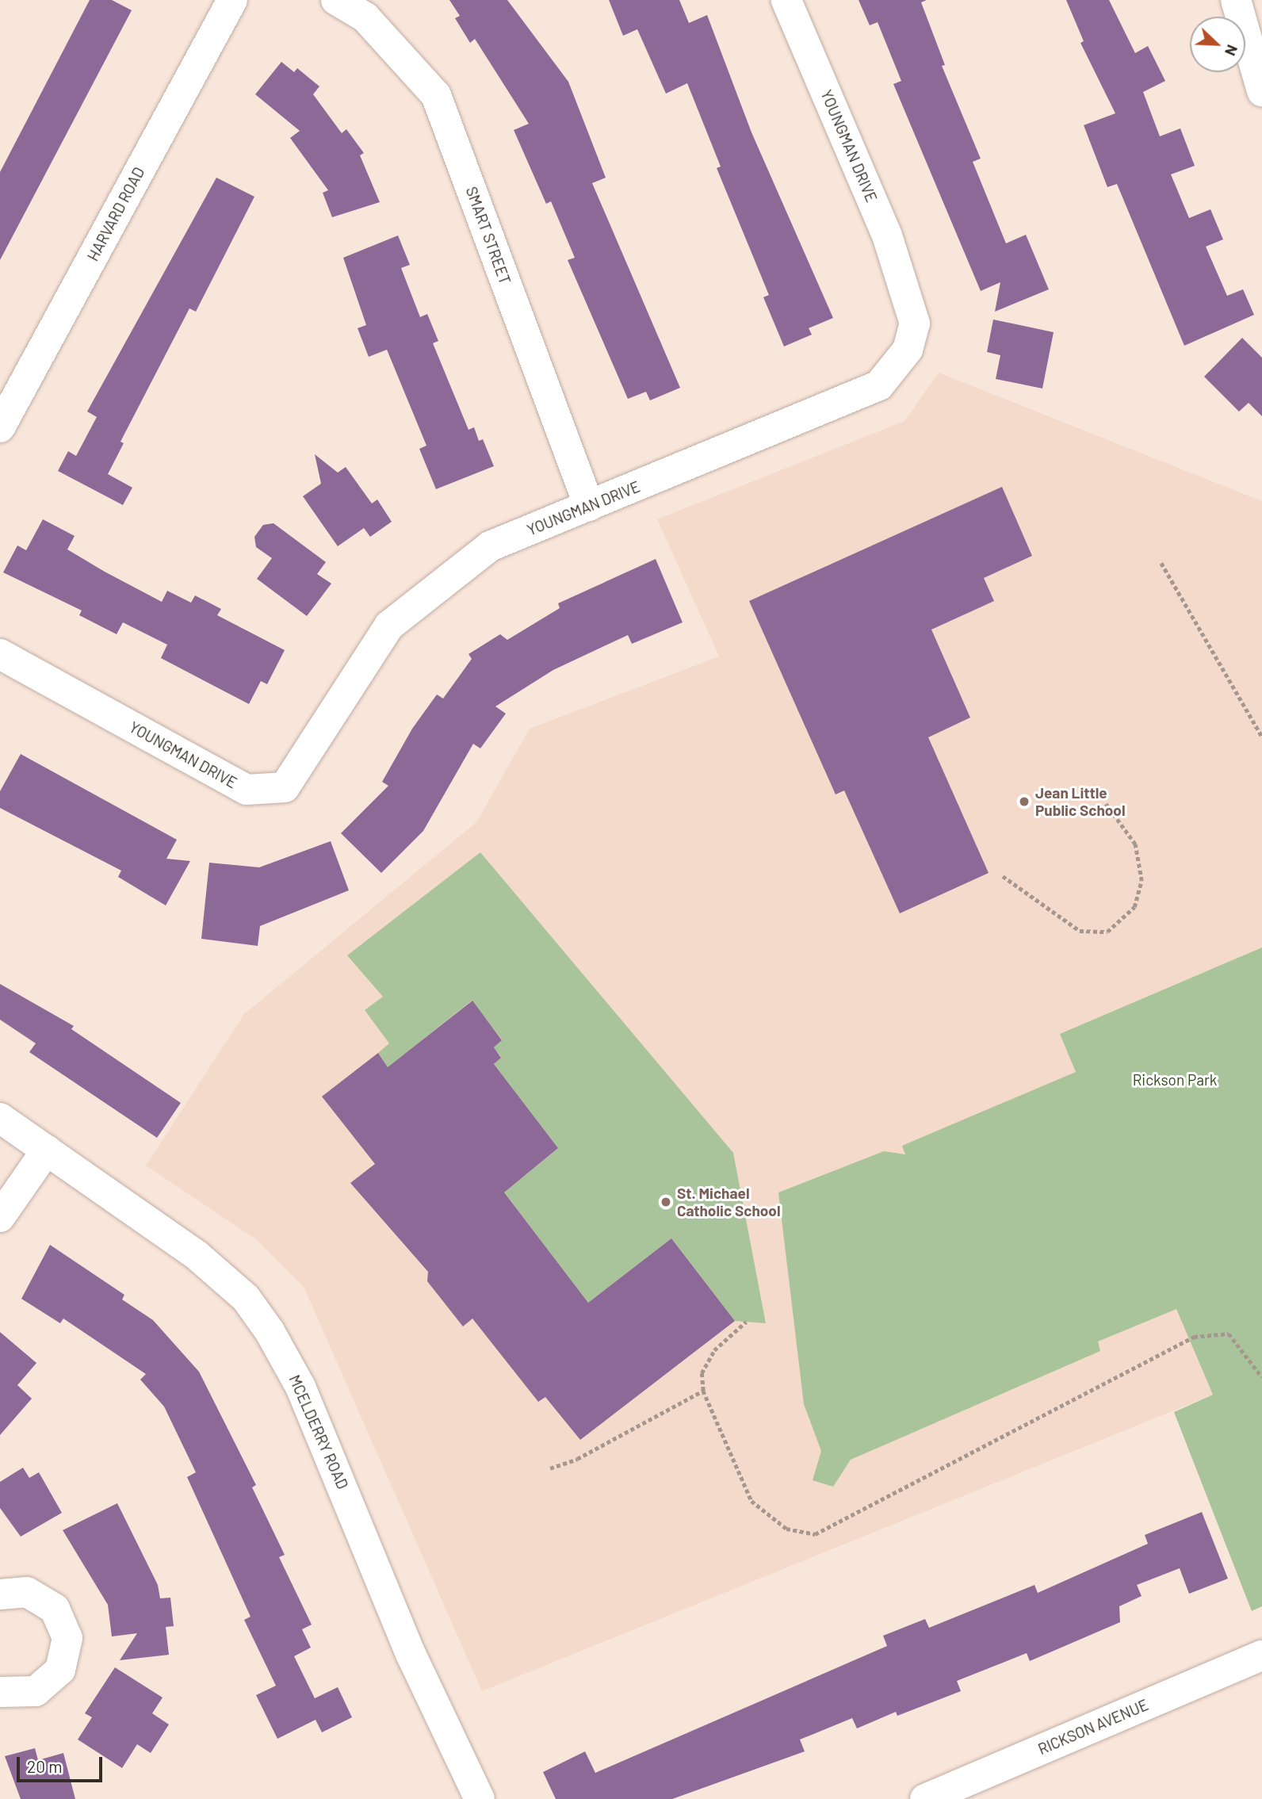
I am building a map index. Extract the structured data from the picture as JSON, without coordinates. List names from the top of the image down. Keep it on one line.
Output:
{"streets":{"street":["YOUNGMAN DRIVE","HARVARD ROAD","SMART STREET","MCELDERRY ROAD","RICKSON AVENUE"]},"crossings":[["YOUNGMAN DRIVE","SMART STREET"]],"parks":["Rickson Park"],"places":["Jean Little Public School","St. Michael Catholic School"],"scale_bar":"20 m","north":"bottom right"}
